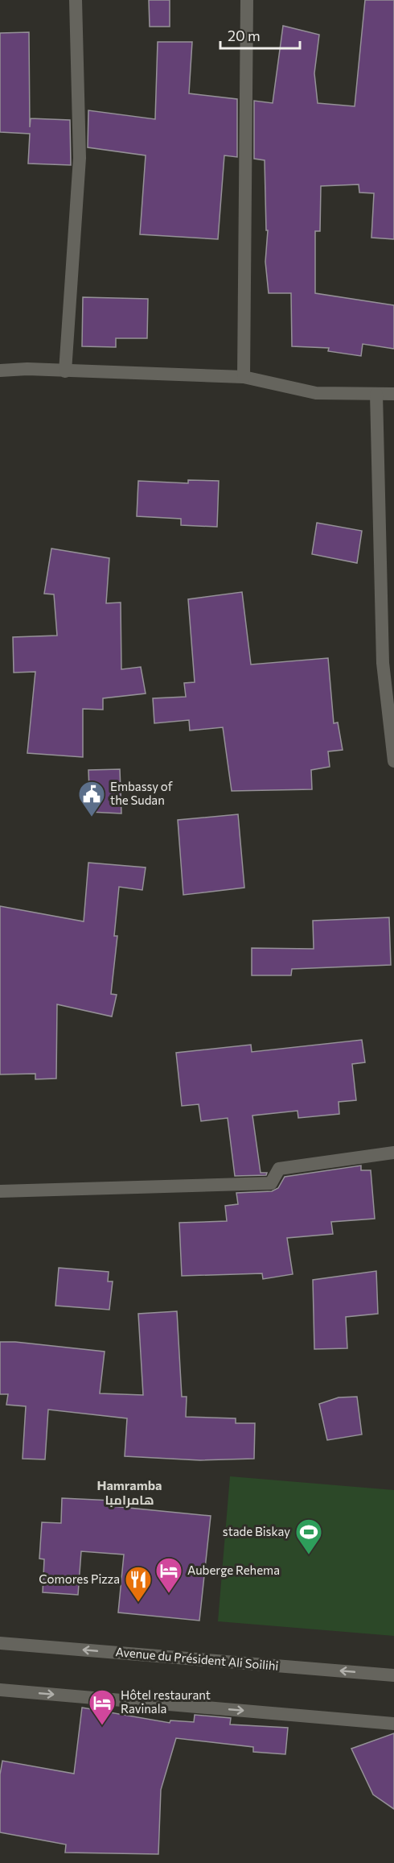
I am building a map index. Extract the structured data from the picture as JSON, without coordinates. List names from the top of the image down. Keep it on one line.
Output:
{"streets":{"street":["Avenue du Président Ali Soilihi"]},"districts":["Hamramba هامرامبا"],"places":{"public building":["Embassy of the Sudan"],"sports":["stade Biskay"],"hotel":["Auberge Rehema","Hôtel restaurant Ravinala"],"restaurant":["Comores Pizza"]},"scale_bar":"20 m"}
